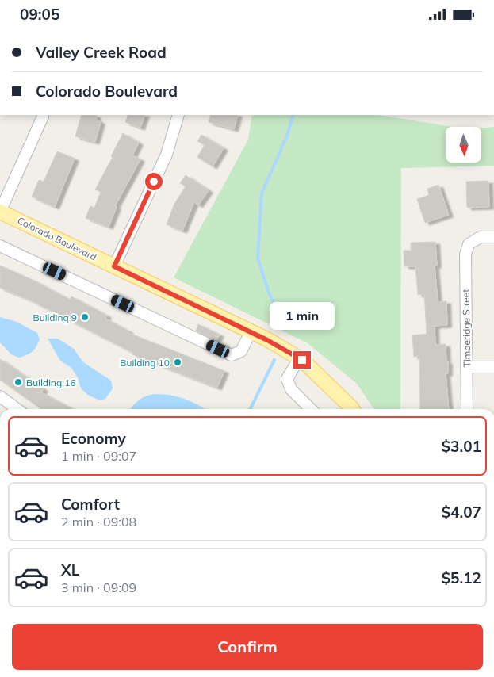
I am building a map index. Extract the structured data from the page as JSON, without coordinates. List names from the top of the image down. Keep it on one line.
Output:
{"streets":{"main road":["Colorado Boulevard"],"street":["Timberidge Street"]},"places":["Building 9","Building 10","Building 16"],"north":"bottom","page":{"status":"09:05","banner":["Valley Creek Road","Colorado Boulevard"],"bubble":"1 min","list":[{"name":"Economy","note":"1 min · 09:07","value":"$3.01"},{"name":"Comfort","note":"2 min · 09:08","value":"$4.07"},{"name":"XL","note":"3 min · 09:09","value":"$5.12"}],"buttons":"Confirm"}}
